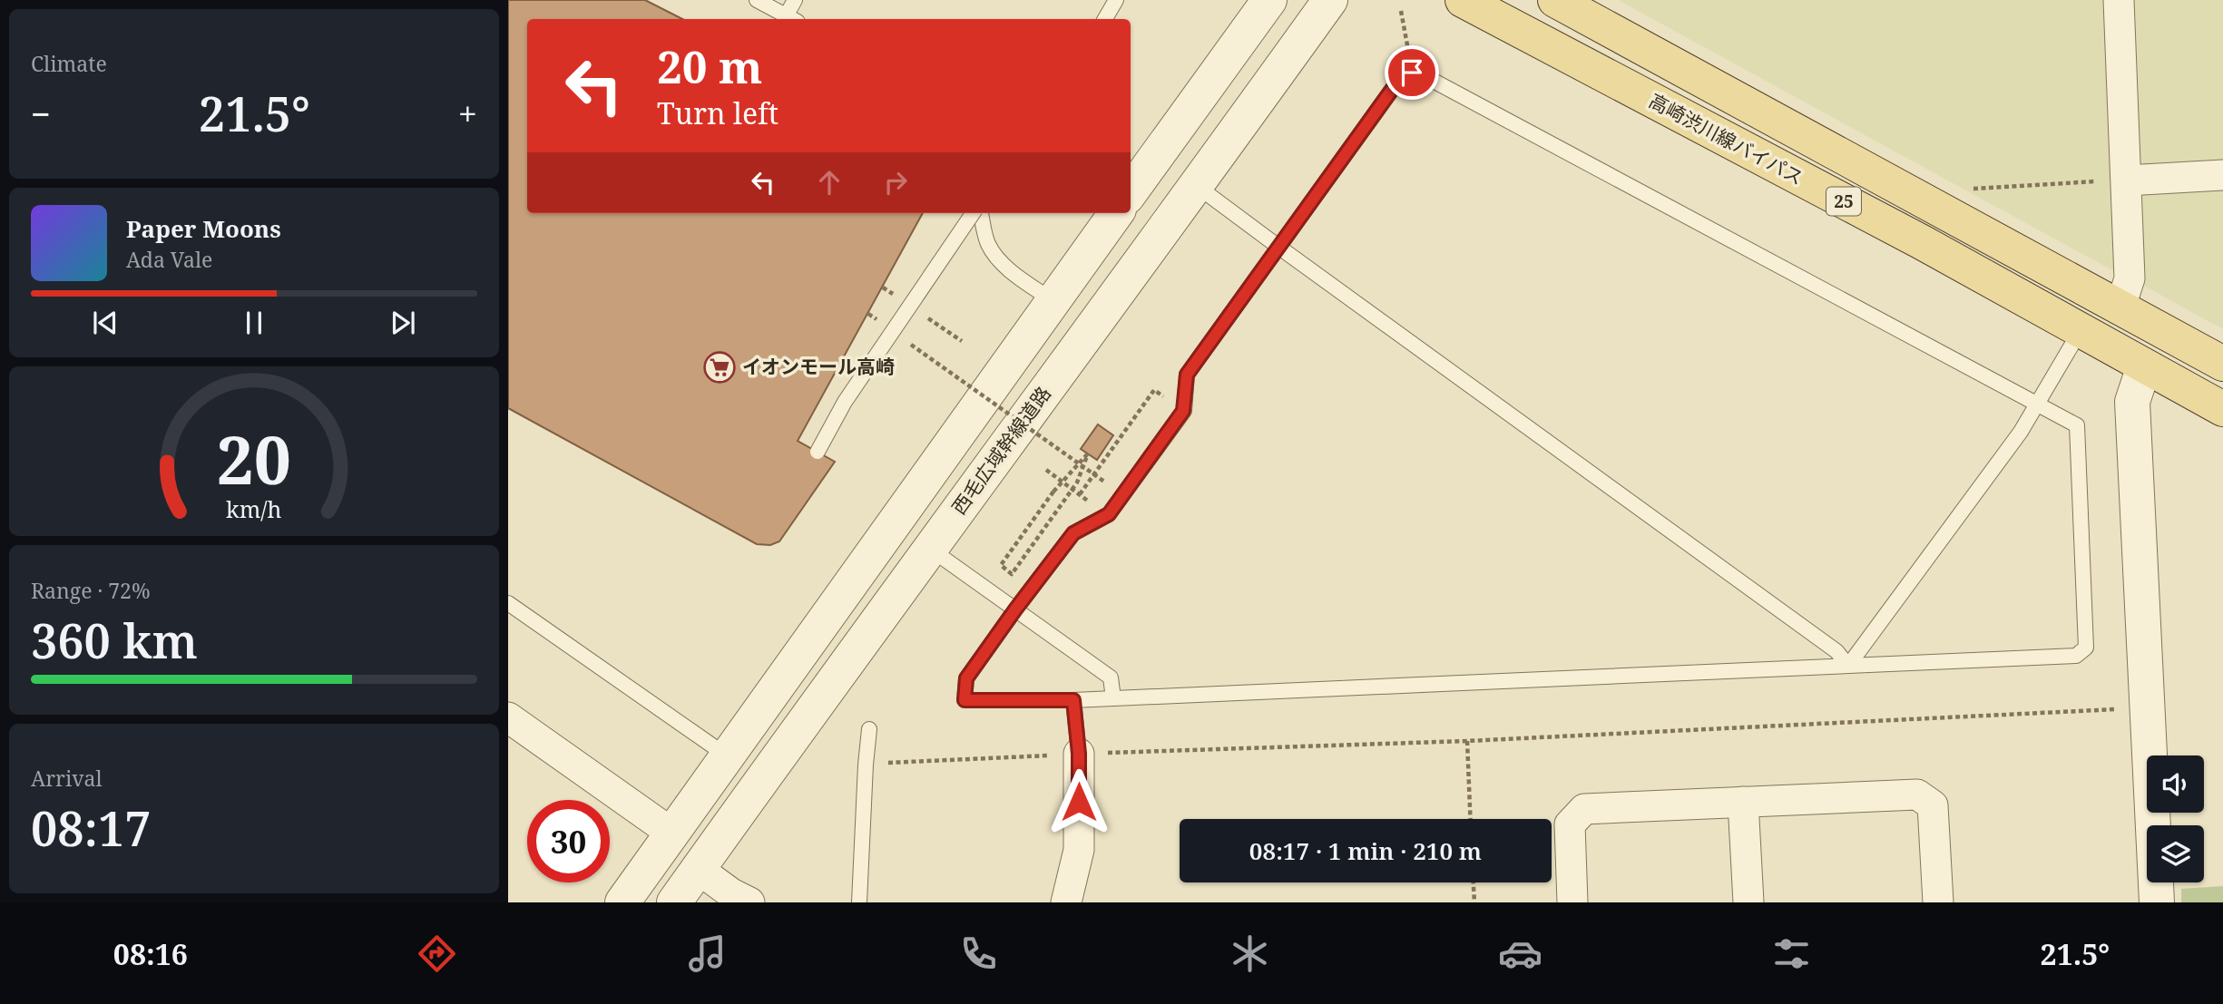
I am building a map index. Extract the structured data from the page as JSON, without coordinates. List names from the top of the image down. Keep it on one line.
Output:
{"streets":{"main road":["高崎渋川線バイパス","25"],"street":["西毛広域幹線道路"]},"places":{"supermarket":["イオンモール高崎"]},"page":{"tile":["Climate",["Range · 72%","360 km"],["Arrival","08:17"]],"turn":["20 m","Turn left"],"heat":["−","21.5°","+"],"song":["Paper Moons","Ada Vale"],"limit":"30","trip":"08:17 · 1 min · 210 m","tabs":["08:16","21.5°"],"gauge":["20","km/h"]}}
